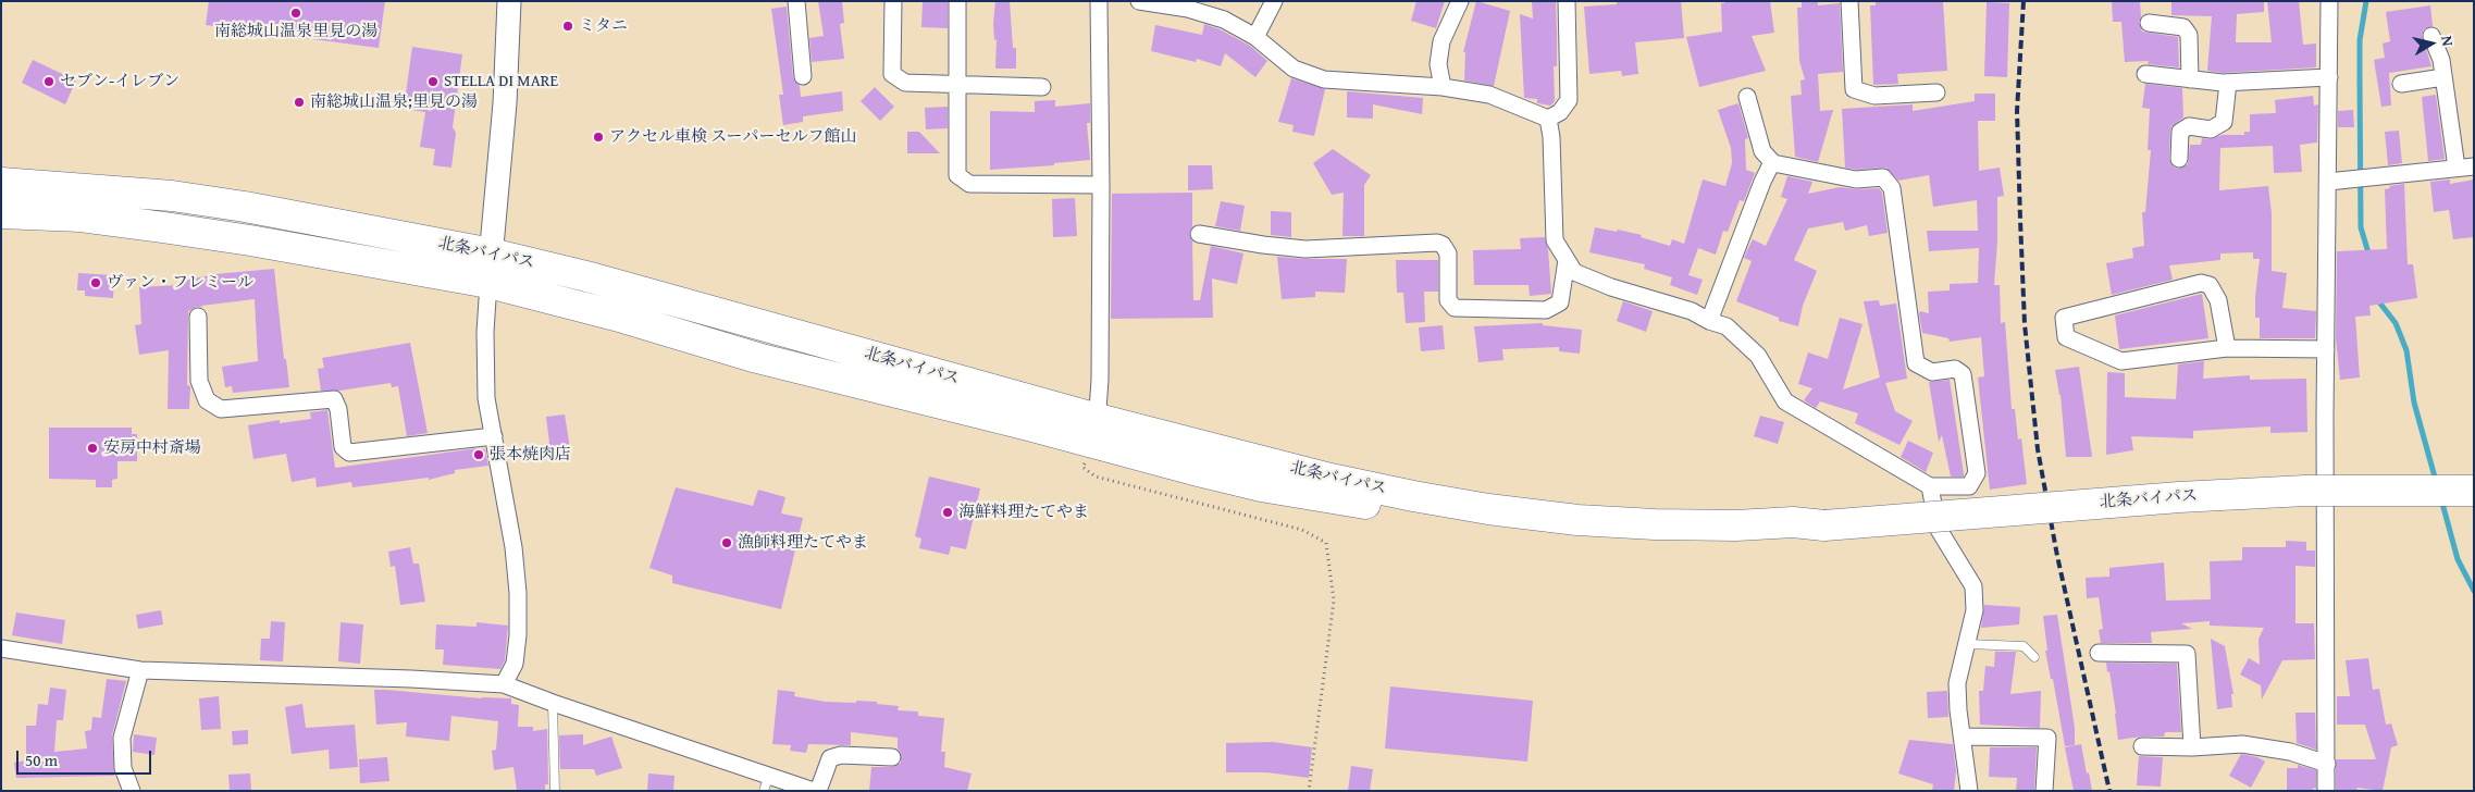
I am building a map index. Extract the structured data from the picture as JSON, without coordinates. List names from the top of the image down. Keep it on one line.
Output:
{"streets":{"highway":["北条バイパス"]},"places":["南総城山温泉里見の湯","ミタニ","セブン-イレブン","STELLA DI MARE","南総城山温泉;里見の湯","アクセル車検 スーパーセルフ館山","ヴァン・フレミール","安房中村斎場","張本焼肉店","海鮮料理たてやま","漁師料理たてやま"],"scale_bar":"50 m","north":"right"}
